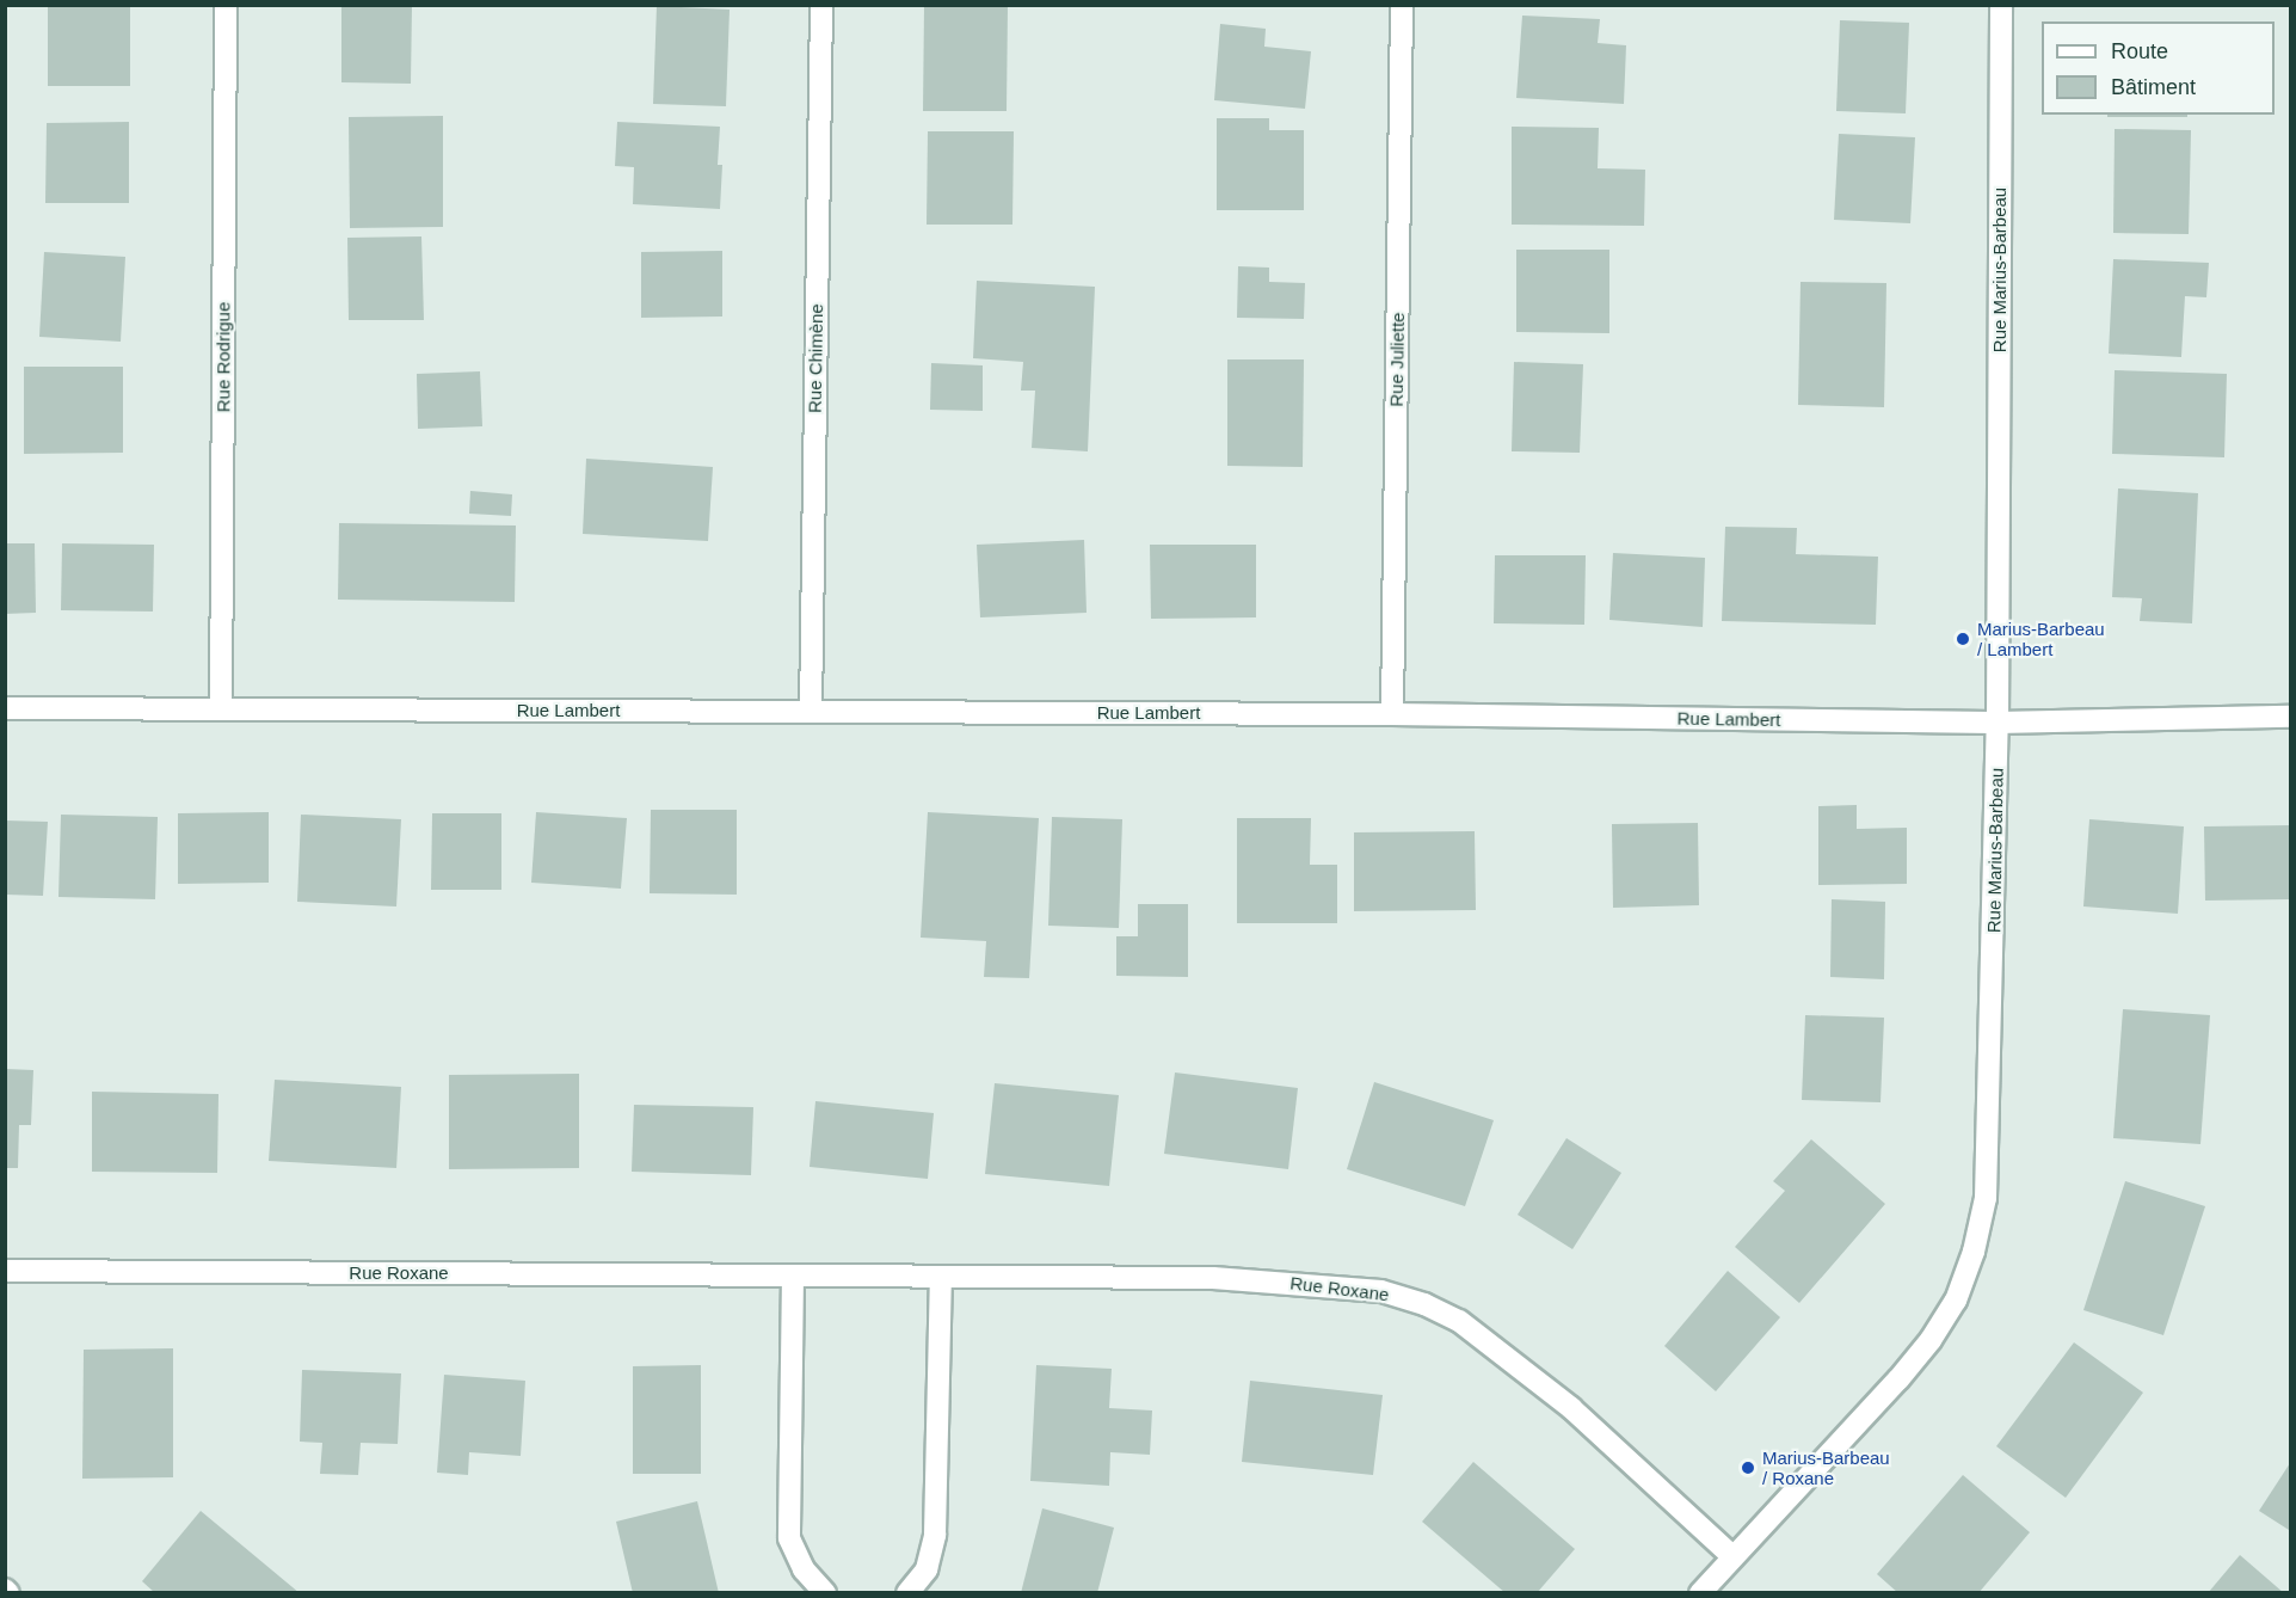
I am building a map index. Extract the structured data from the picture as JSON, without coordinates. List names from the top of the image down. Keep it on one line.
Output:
{"streets":{"street":["Rue Marius-Barbeau","Rue Rodrigue","Rue Chimène","Rue Juliette","Rue Lambert","Rue Roxane"]},"crossings":[["Rue Marius-Barbeau","Rue Lambert"],["Rue Marius-Barbeau","Rue Roxane"],["Rue Rodrigue","Rue Lambert"],["Rue Chimène","Rue Lambert"],["Rue Juliette","Rue Lambert"]],"places":["Marius-Barbeau / Lambert","Marius-Barbeau / Roxane"],"legend":["Route","Bâtiment"]}
